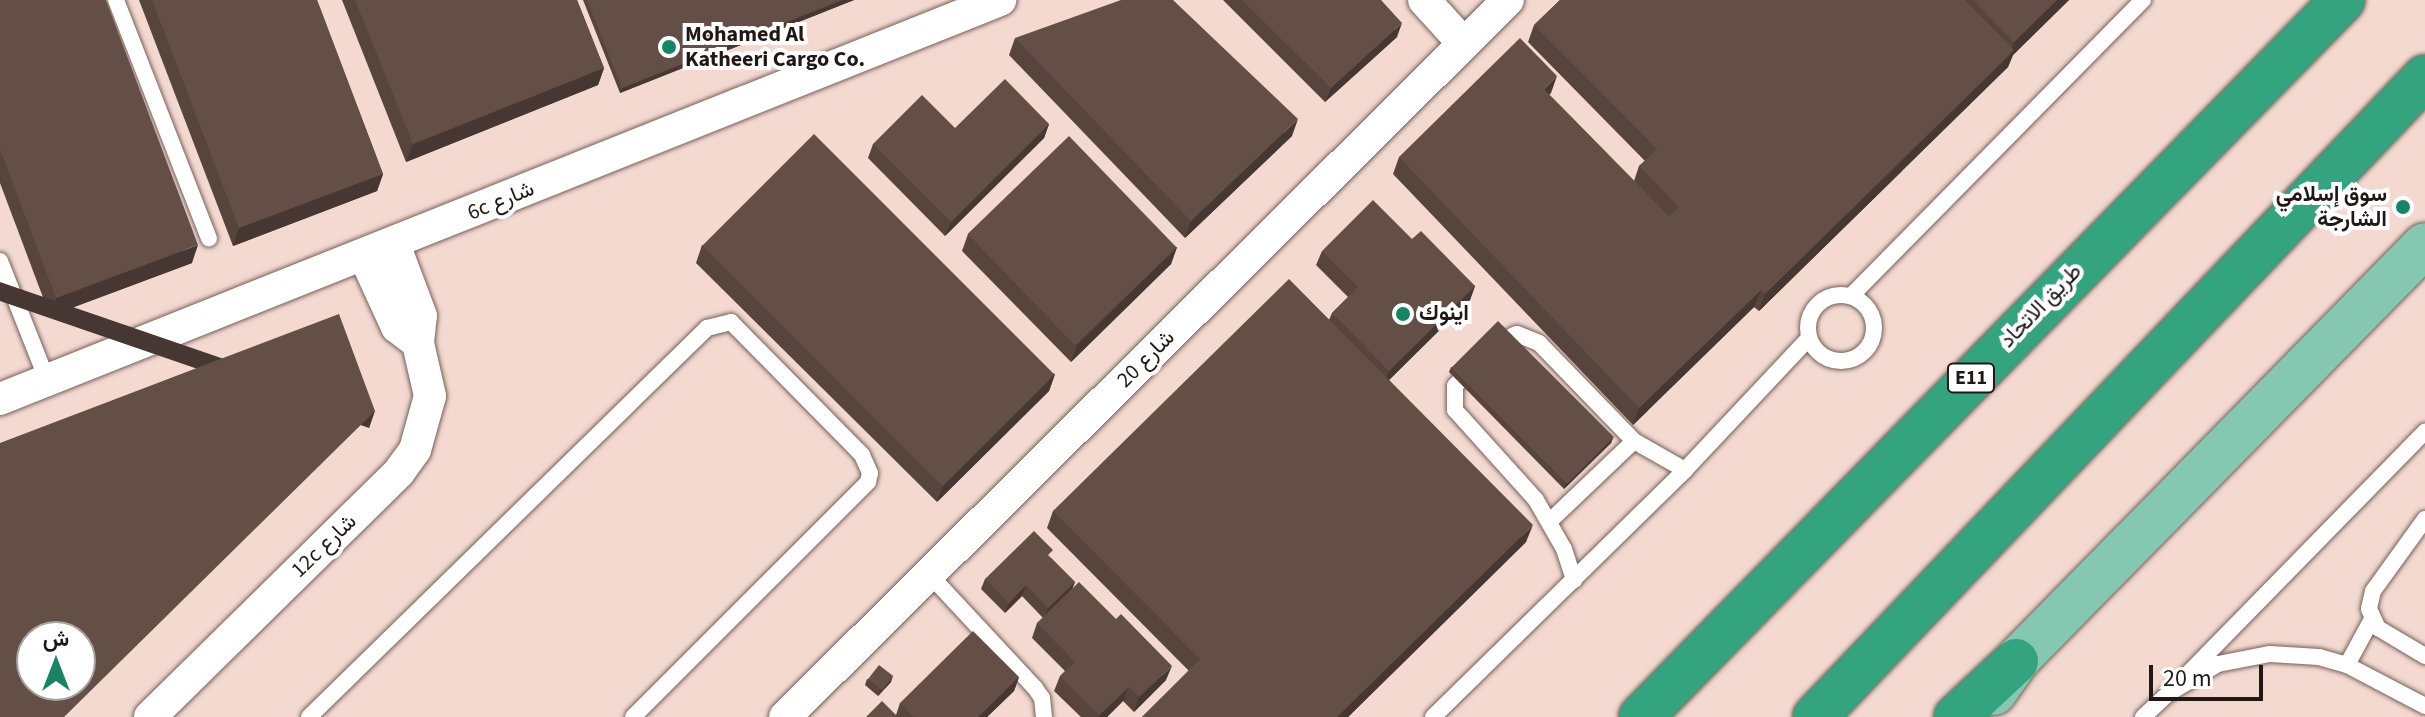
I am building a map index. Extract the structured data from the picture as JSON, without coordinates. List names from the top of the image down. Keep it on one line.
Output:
{"streets":{"highway":["طريق الاتحاد","E11"],"street":["6c شارع","شارع 20","12c شارع"]},"crossings":[["6c شارع","12c شارع"]],"places":["Mohamed Al Katheeri Cargo Co.","سوق إسلامي الشارجة","اينوك"],"scale_bar":"20 m","north":"top"}
